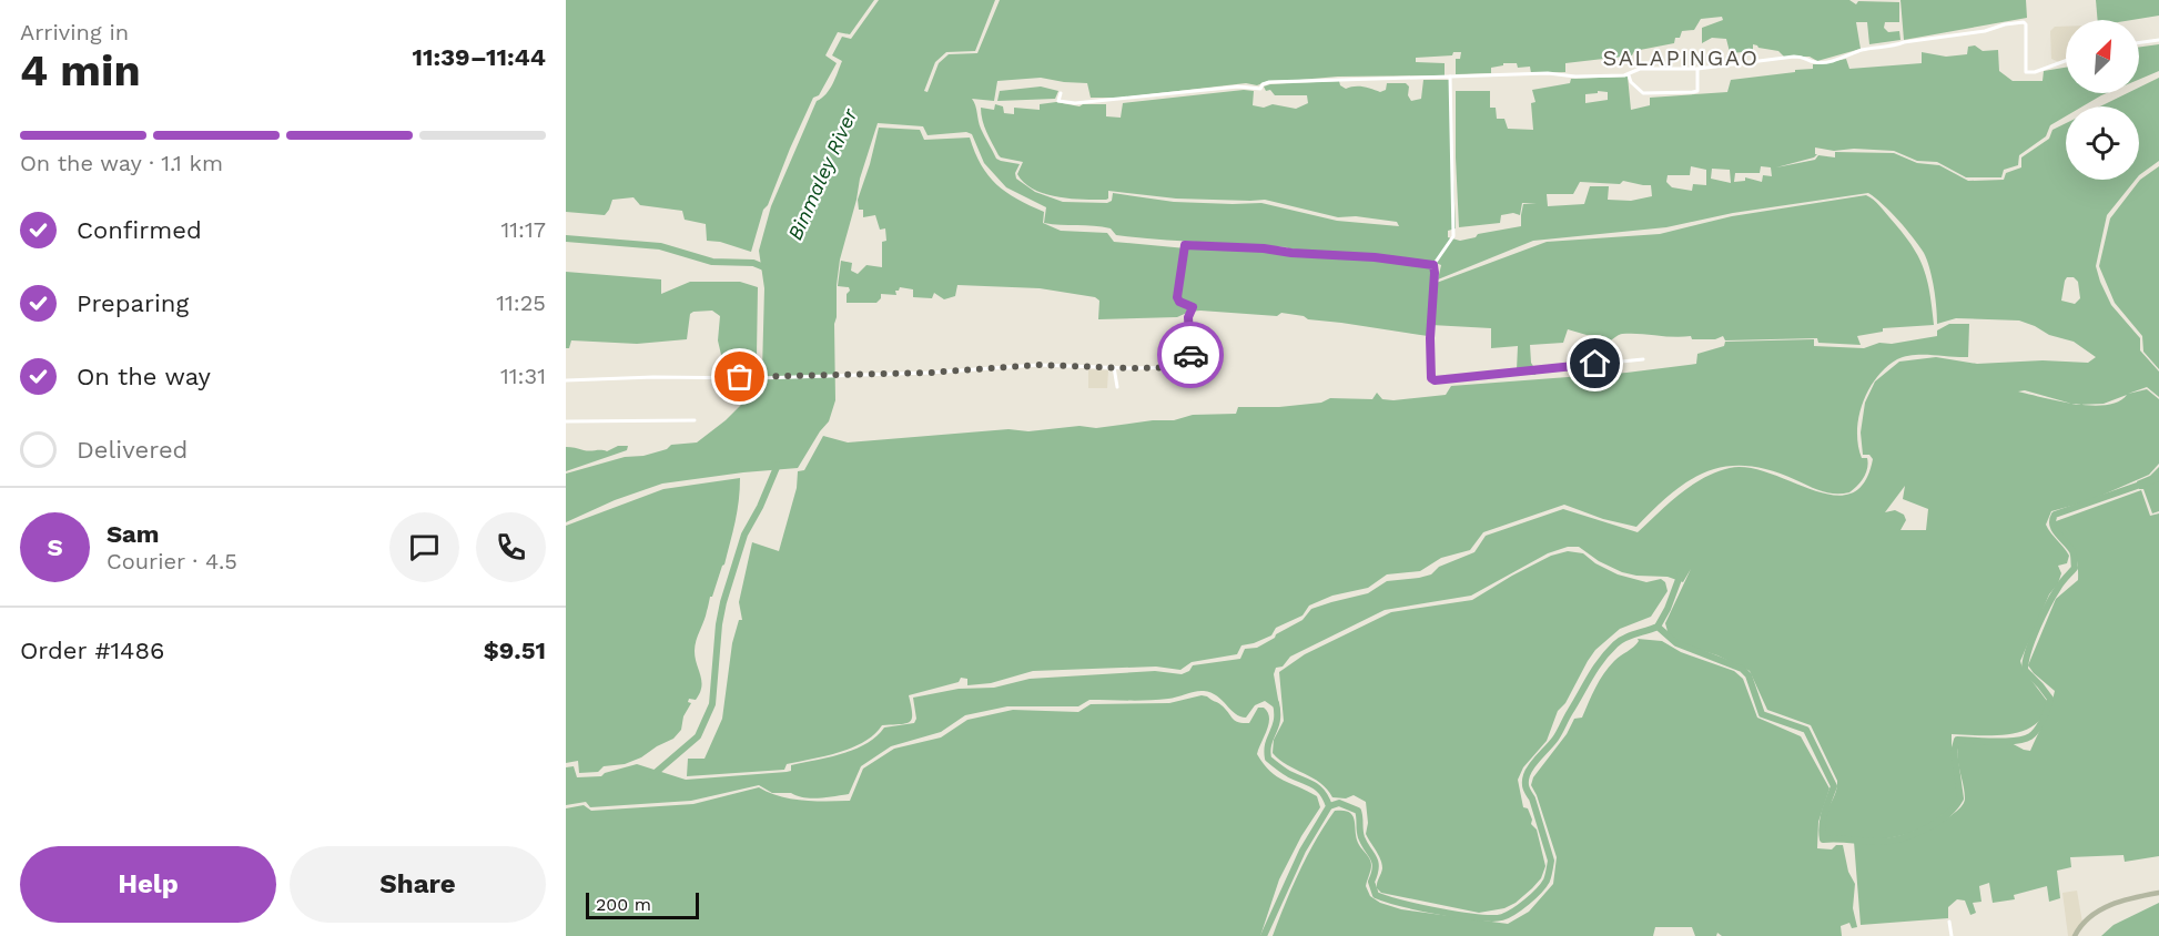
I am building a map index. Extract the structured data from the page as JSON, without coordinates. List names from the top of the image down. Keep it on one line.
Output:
{"districts":["SALAPINGAO"],"water":["Binmaley River"],"scale_bar":"200 m","north":"top right","page":{"heading":["4 min","Arriving in","11:39–11:44"],"panel":["Sam","Courier · 4.5","Order #1486","$9.51"],"bar":"On the way · 1.1 km","list":[["Confirmed","11:17"],["Preparing","11:25"],["On the way","11:31"],"Delivered"],"round":"S","buttons":["Help","Share"],"scale":"200 m"}}
